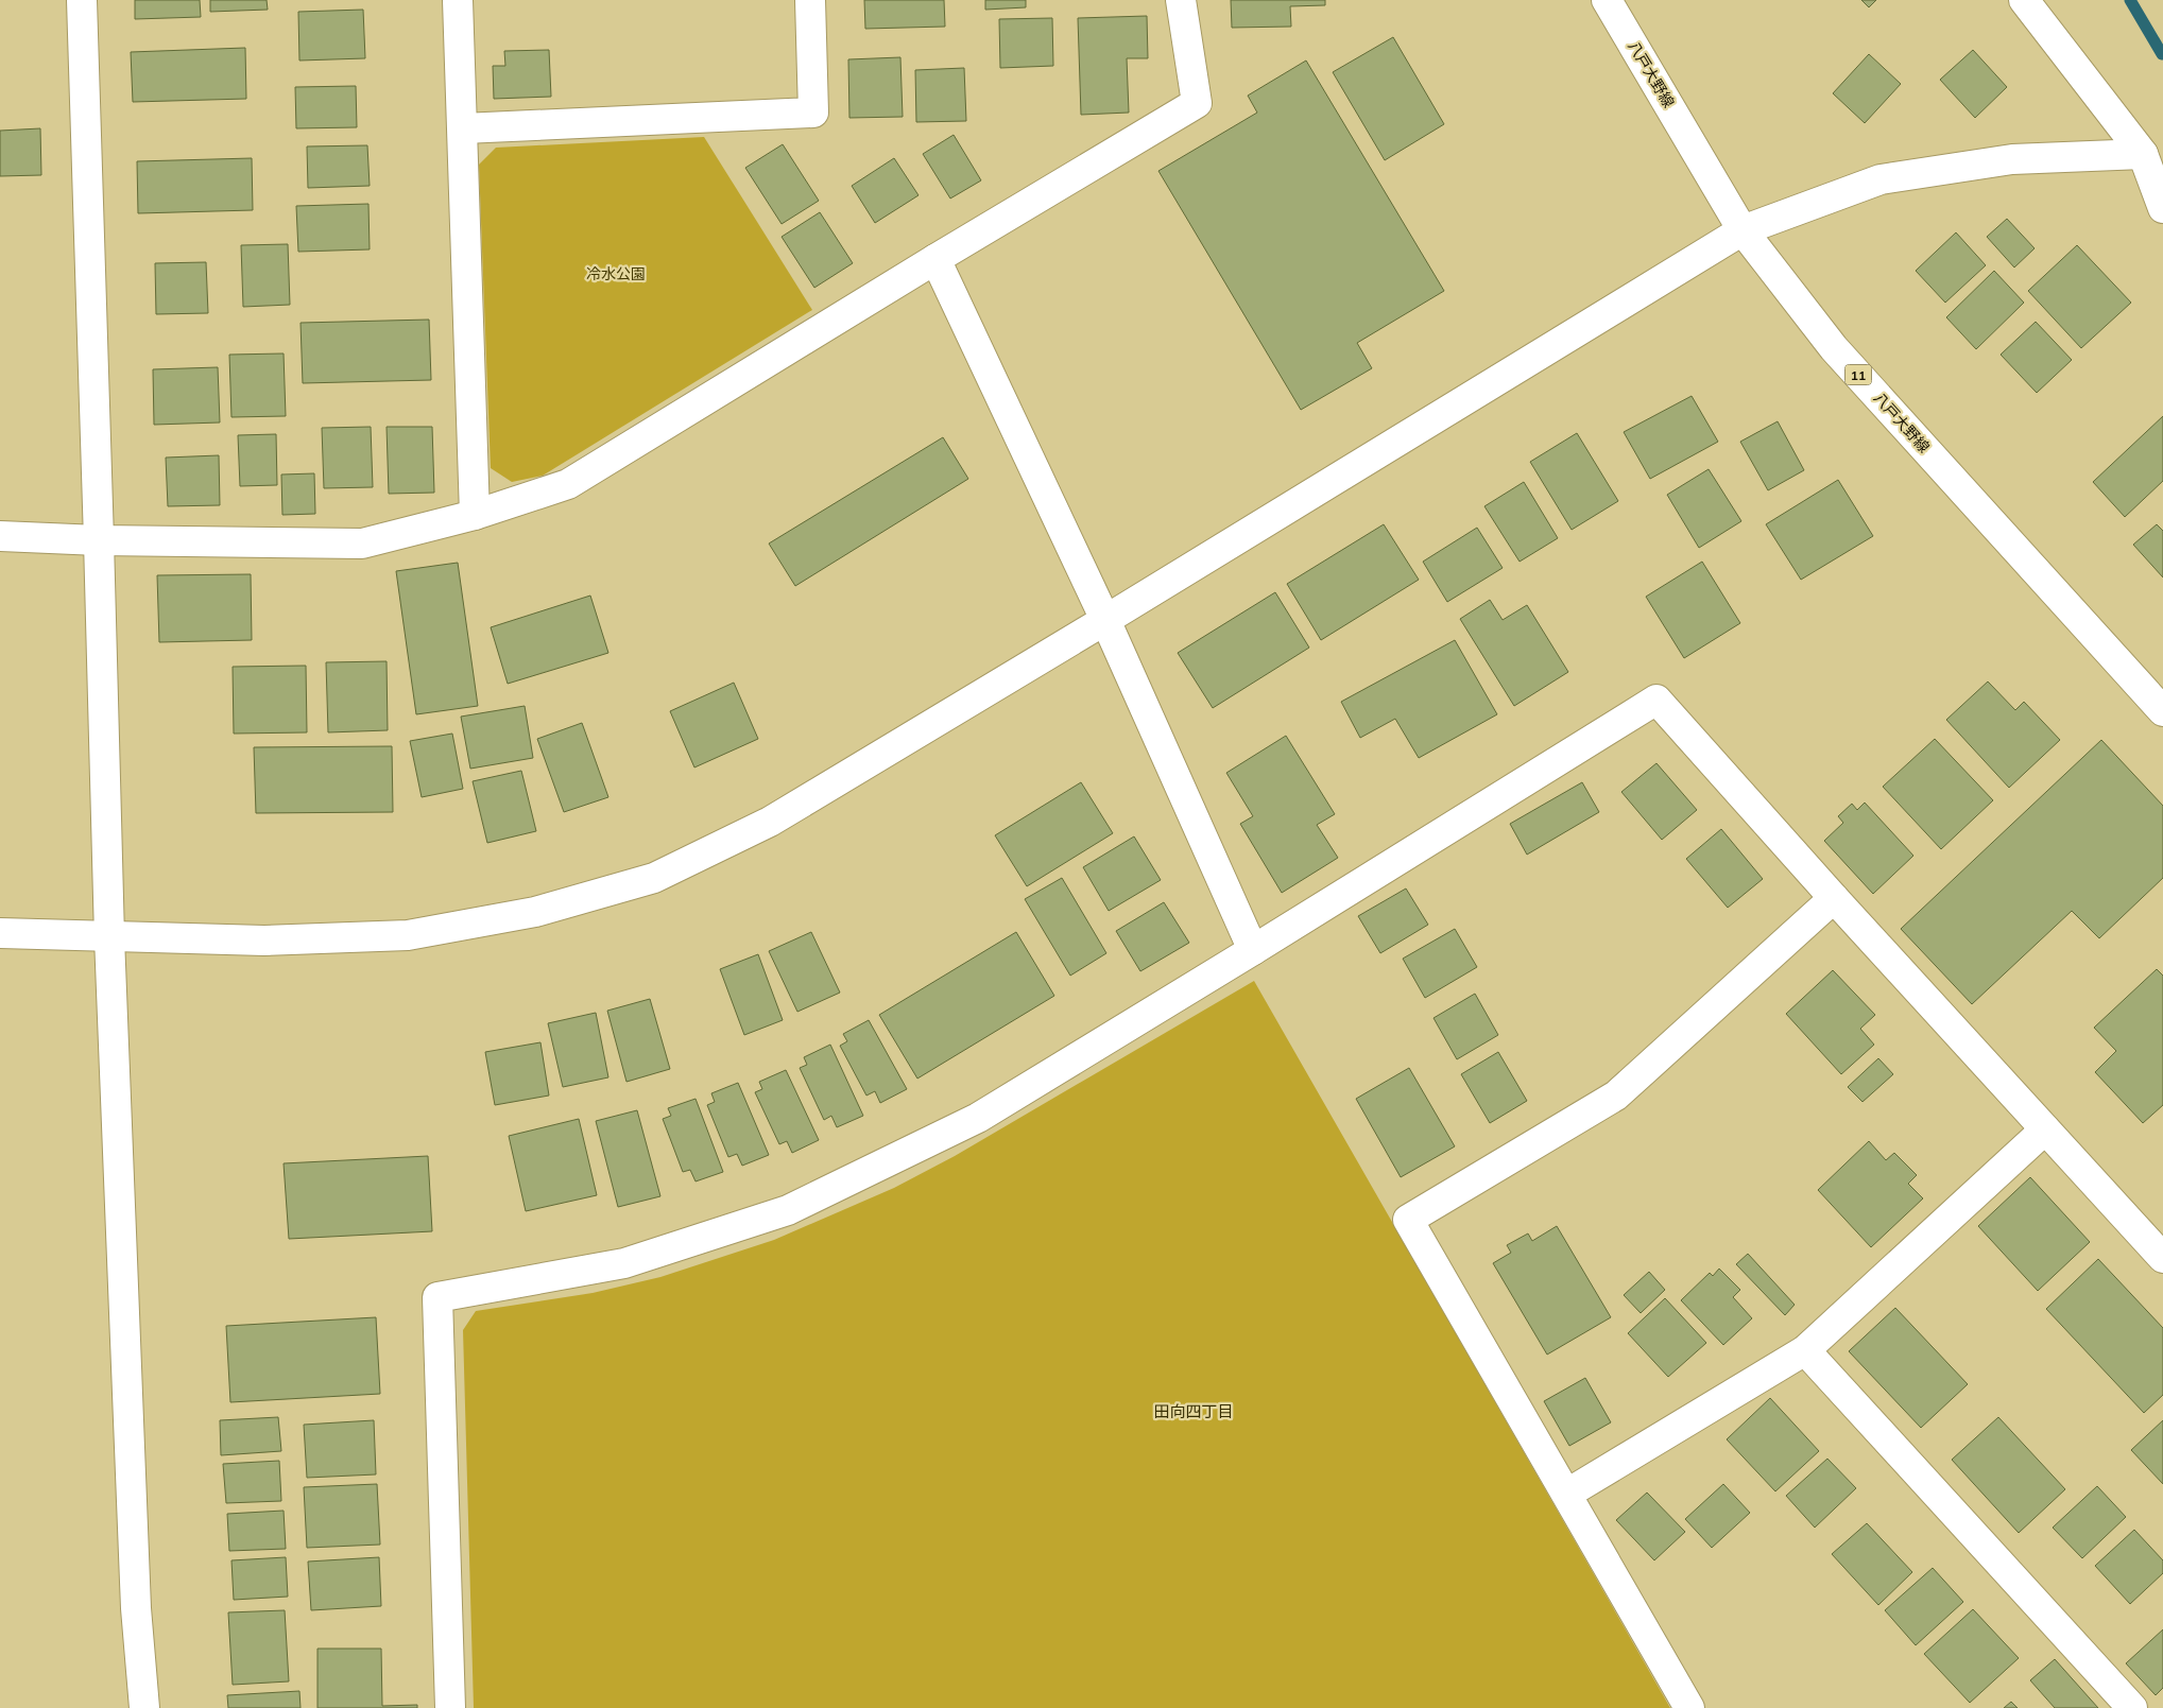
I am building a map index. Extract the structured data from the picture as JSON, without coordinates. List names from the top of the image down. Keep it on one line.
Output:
{"streets":{"street":["八戸大野線","11"]},"districts":["田向四丁目"],"parks":["冷水公園"]}
